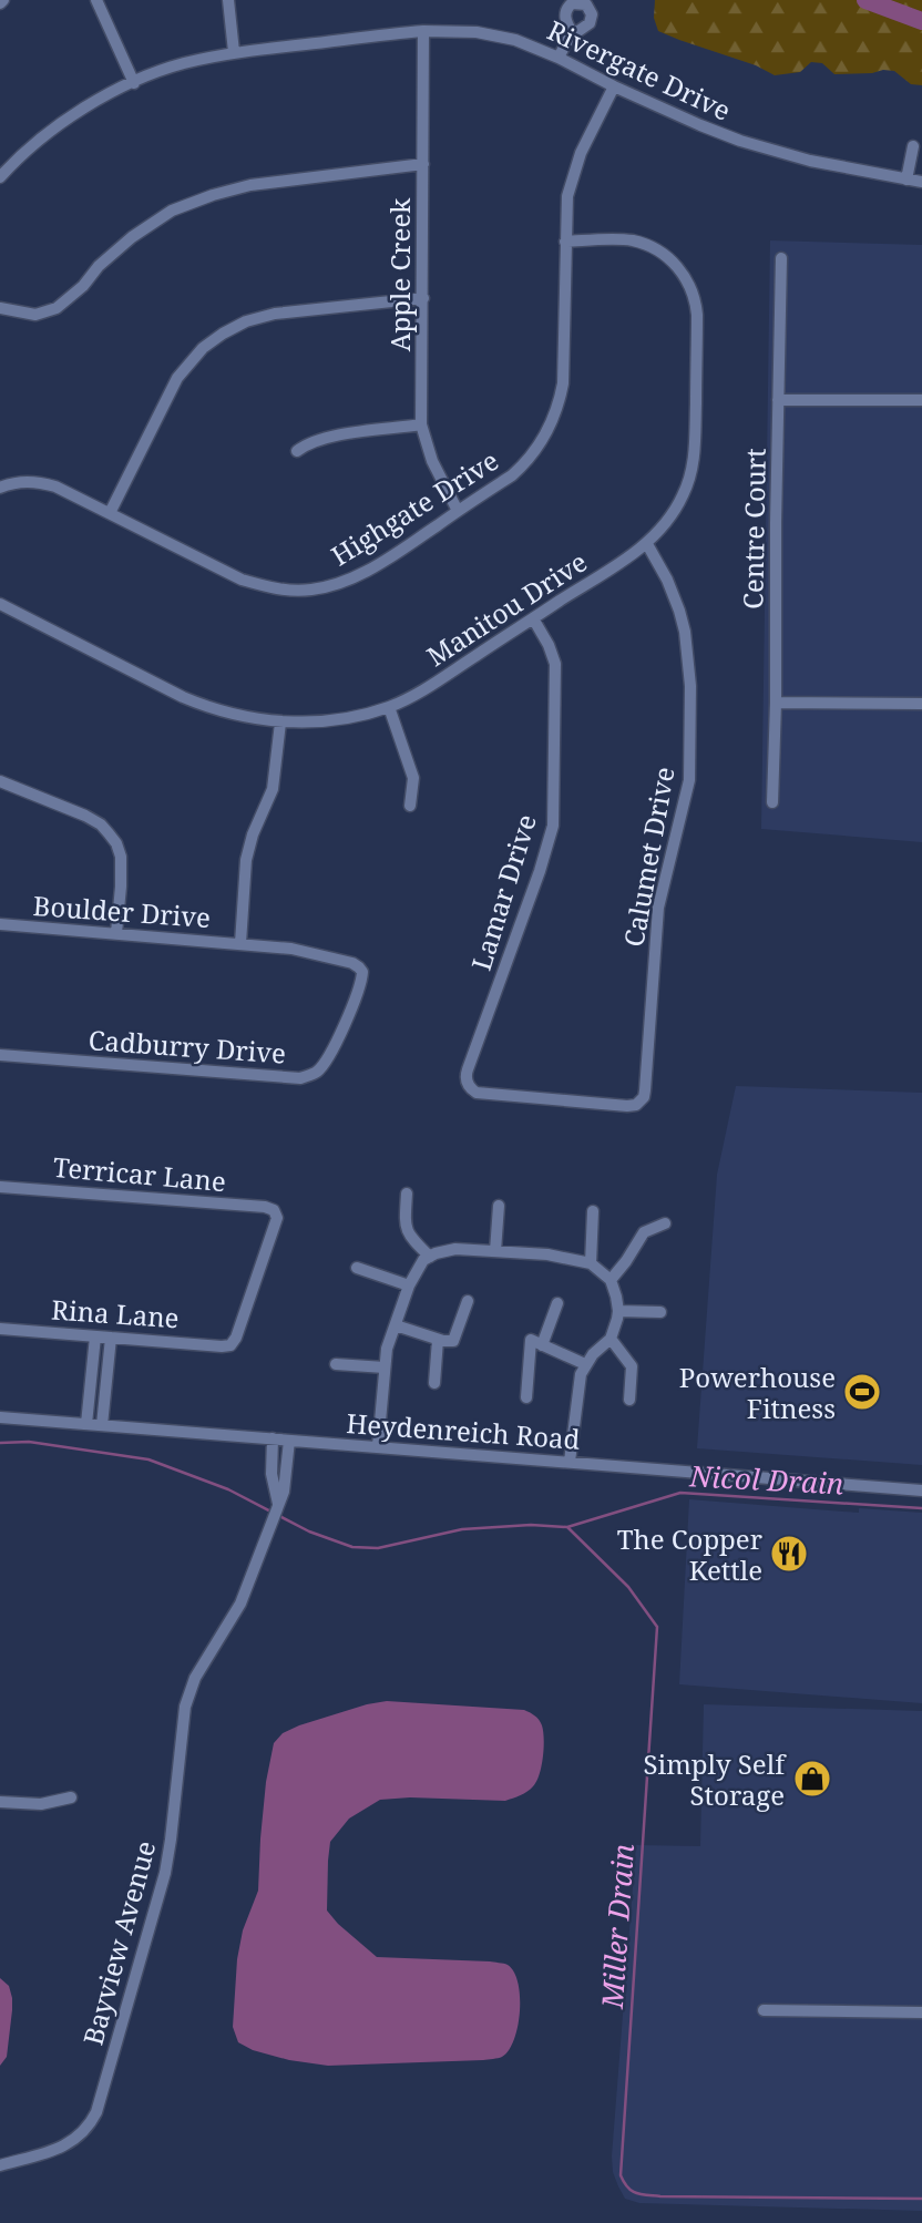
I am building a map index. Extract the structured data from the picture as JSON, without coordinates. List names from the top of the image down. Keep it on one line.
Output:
{"streets":{"street":["Rivergate Drive","Apple Creek","Highgate Drive","Centre Court","Manitou Drive","Calumet Drive","Lamar Drive","Boulder Drive","Cadburry Drive","Terricar Lane","Rina Lane","Heydenreich Road","Bayview Avenue"]},"crossings":[["Rivergate Drive","Apple Creek"],["Rivergate Drive","Highgate Drive"],["Apple Creek","Highgate Drive"],["Highgate Drive","Manitou Drive"],["Manitou Drive","Calumet Drive"],["Manitou Drive","Lamar Drive"],["Calumet Drive","Lamar Drive"],["Boulder Drive","Cadburry Drive"],["Terricar Lane","Rina Lane"],["Heydenreich Road","Bayview Avenue"]],"water":["Nicol Drain","Miller Drain"],"places":{"sports":["Powerhouse Fitness"],"restaurant":["The Copper Kettle"],"shop":["Simply Self Storage"]}}
